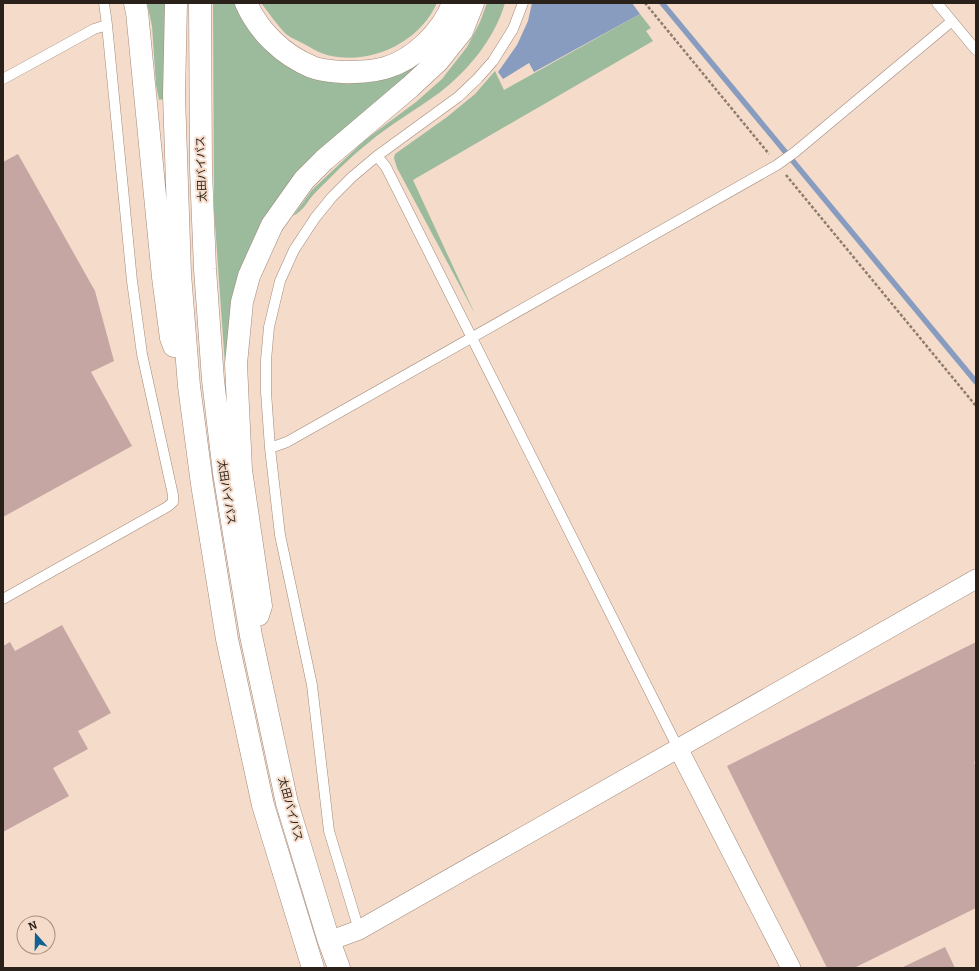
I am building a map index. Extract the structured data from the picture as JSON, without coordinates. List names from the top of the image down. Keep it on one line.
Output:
{"streets":{"highway":["太田バイパス"]},"north":"top"}
